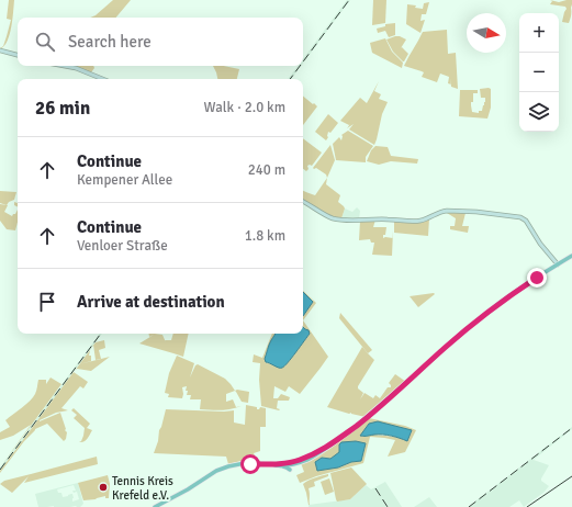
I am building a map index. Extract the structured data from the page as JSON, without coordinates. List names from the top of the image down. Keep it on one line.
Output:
{"places":["Tennis Kreis Krefeld e.V."],"north":"right","page":{"map_buttons":["+","−"],"search":"Search here","heading":["26 min","Walk · 2.0 km"],"list":[["Continue","Kempener Allee","240 m"],["Continue","Venloer Straße","1.8 km"],"Arrive at destination"]}}
